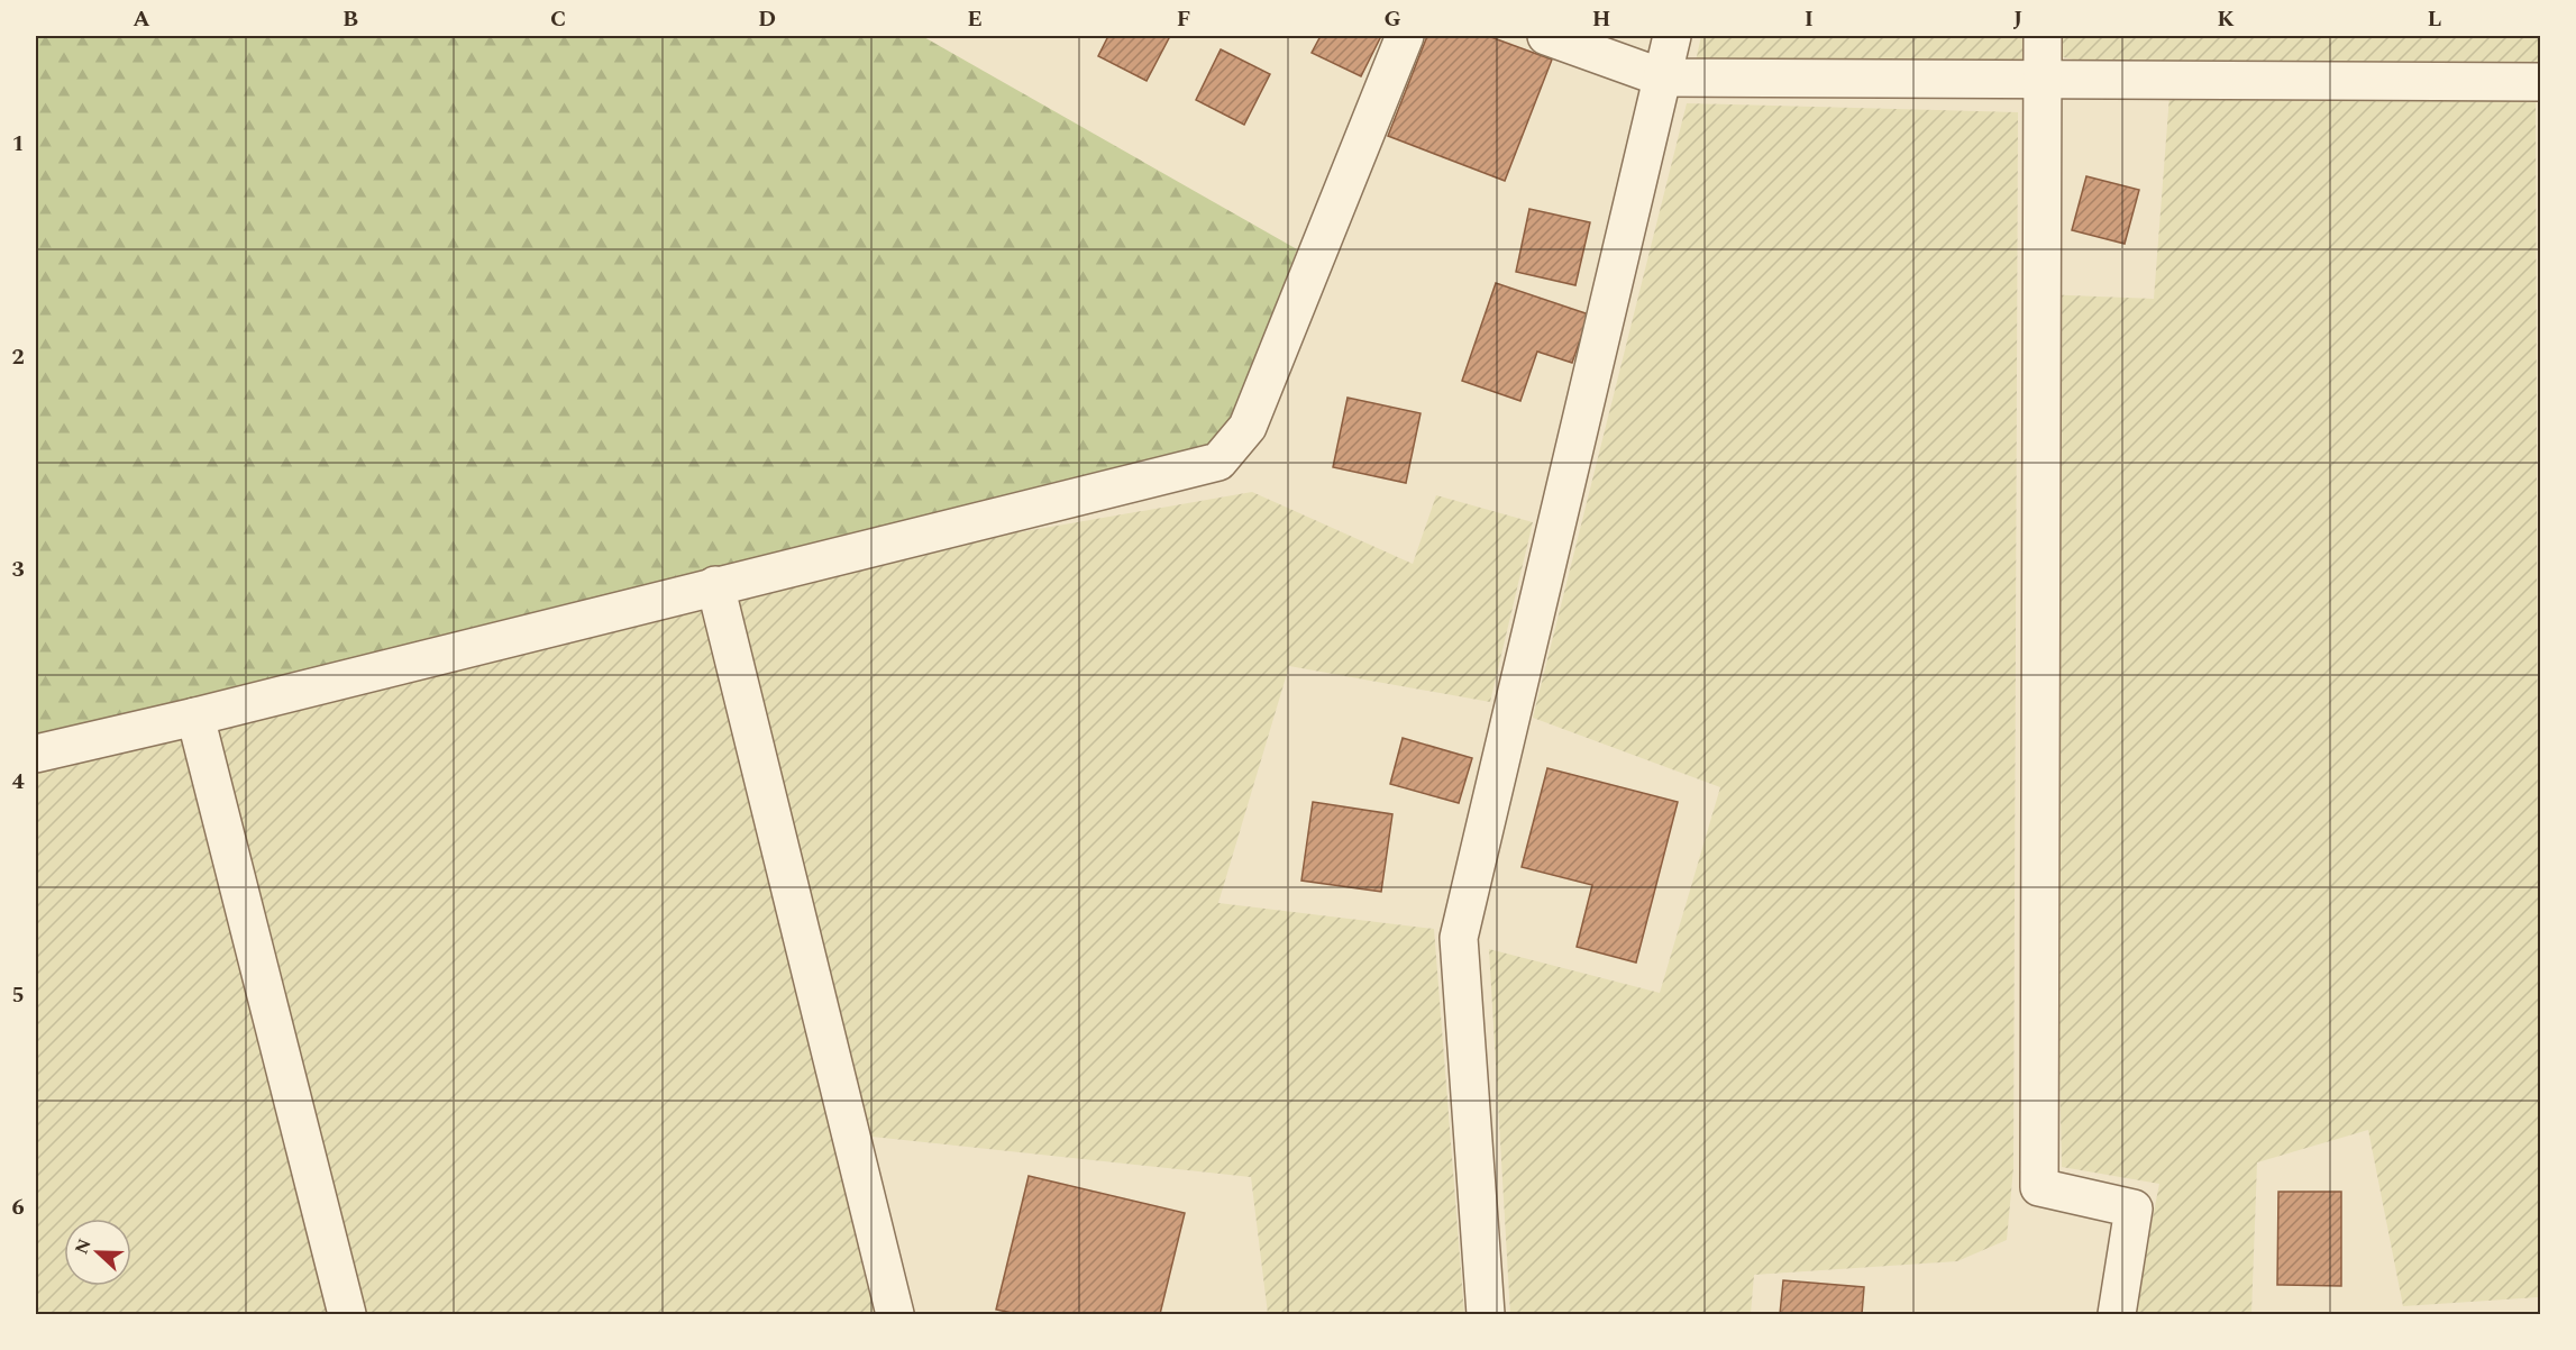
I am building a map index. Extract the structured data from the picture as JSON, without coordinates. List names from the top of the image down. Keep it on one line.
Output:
{"north":"left","grid":{"columns":["A","B","C","D","E","F","G","H","I","J","K","L"],"rows":["1","2","3","4","5","6"]}}
